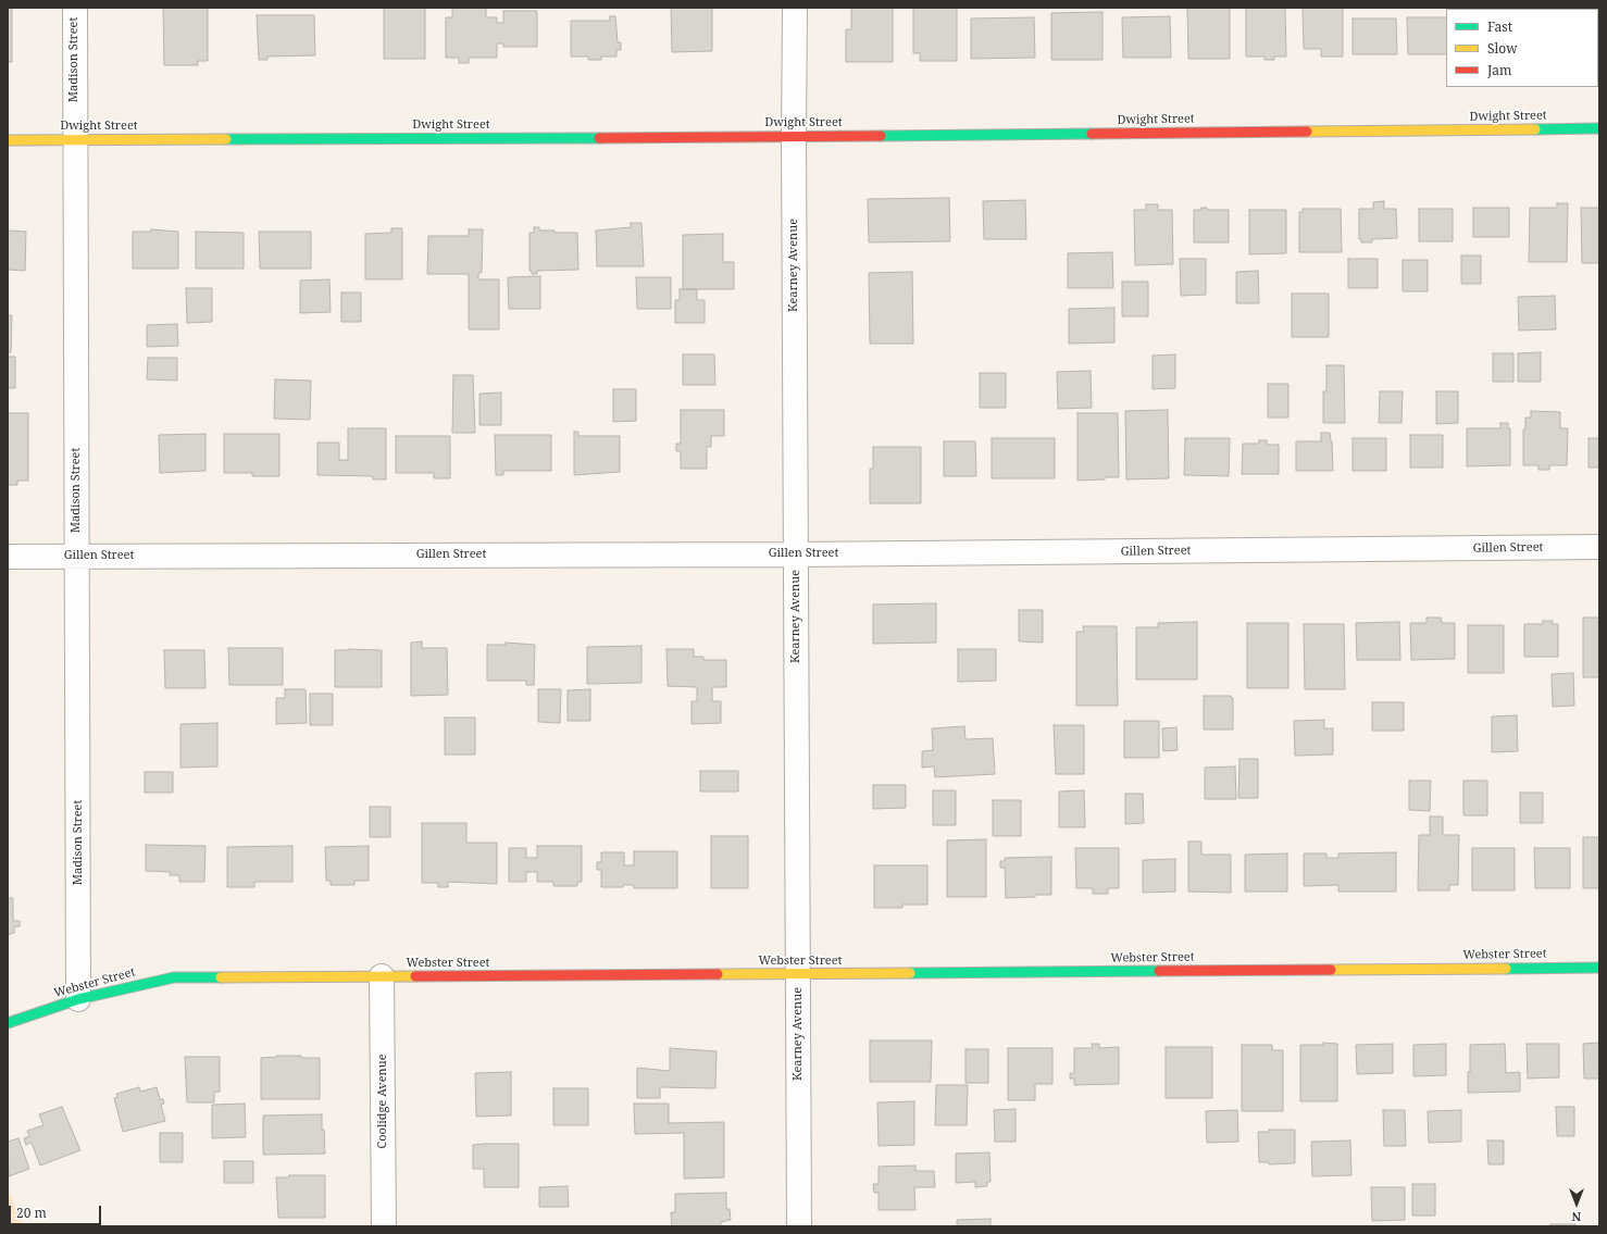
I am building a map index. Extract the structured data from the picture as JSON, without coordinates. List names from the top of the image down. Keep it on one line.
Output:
{"streets":{"street":["Madison Street","Dwight Street","Kearney Avenue","Gillen Street","Webster Street","Coolidge Avenue"]},"crossings":[["Madison Street","Dwight Street"],["Madison Street","Gillen Street"],["Madison Street","Webster Street"],["Dwight Street","Kearney Avenue"],["Kearney Avenue","Gillen Street"],["Kearney Avenue","Webster Street"],["Webster Street","Coolidge Avenue"]],"legend":["Fast","Slow","Jam"],"scale_bar":"20 m","north":"bottom"}
